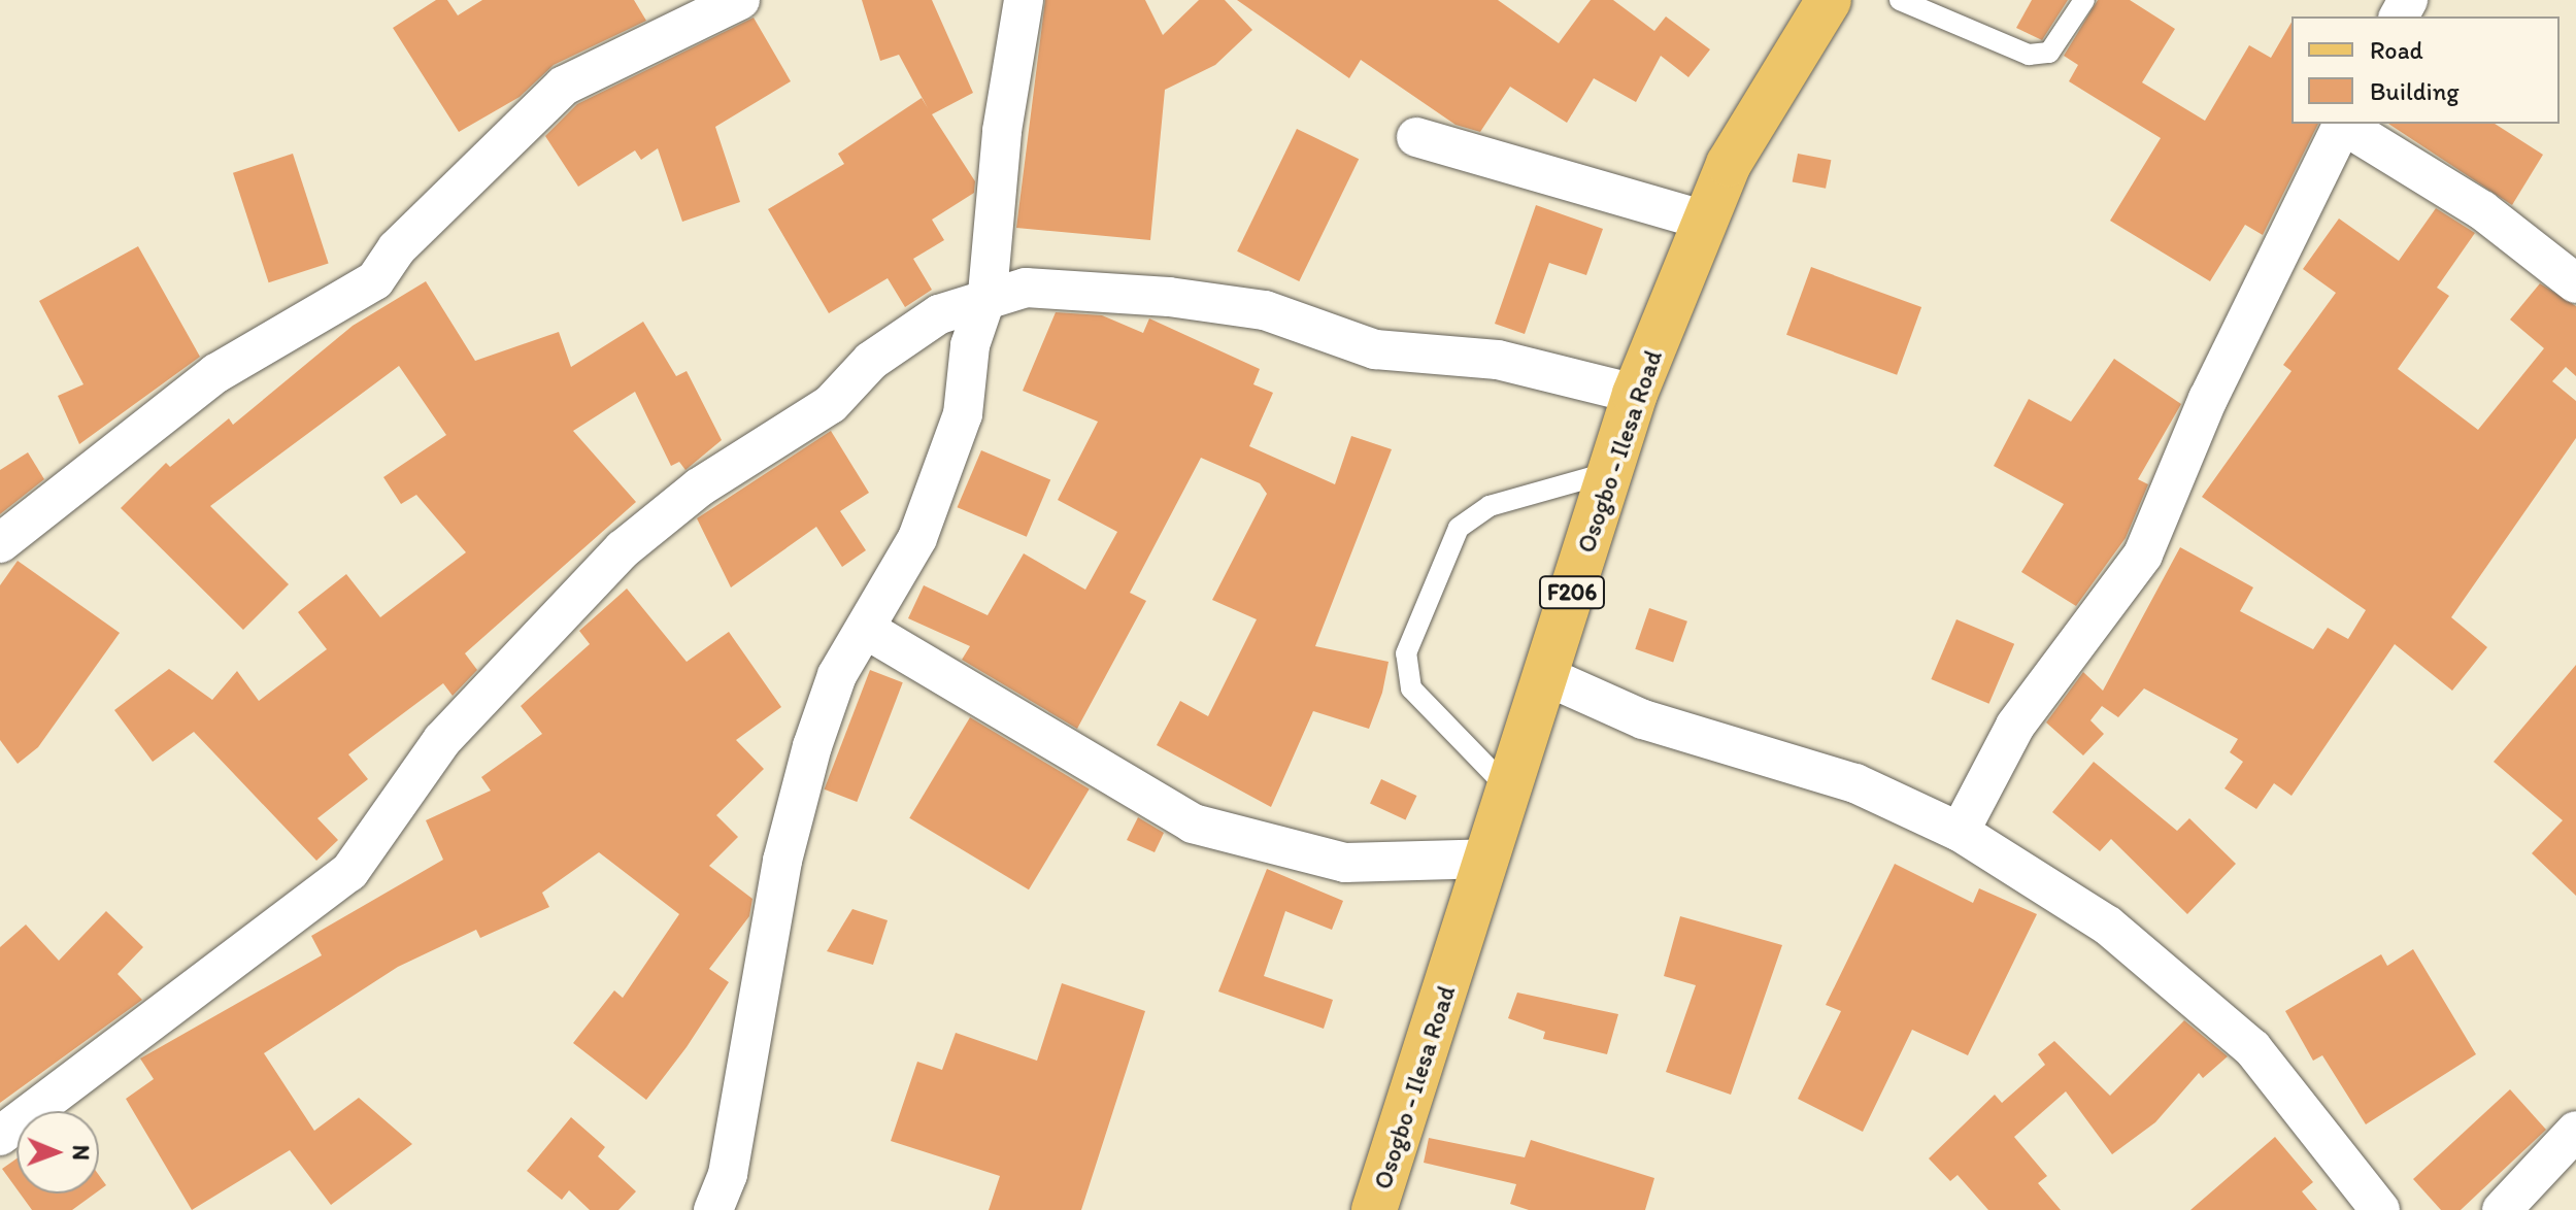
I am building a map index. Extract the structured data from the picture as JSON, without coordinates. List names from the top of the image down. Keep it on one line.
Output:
{"streets":{"main road":["Osogbo - Ilesa Road","F206"]},"legend":["Road","Building"],"north":"right"}
